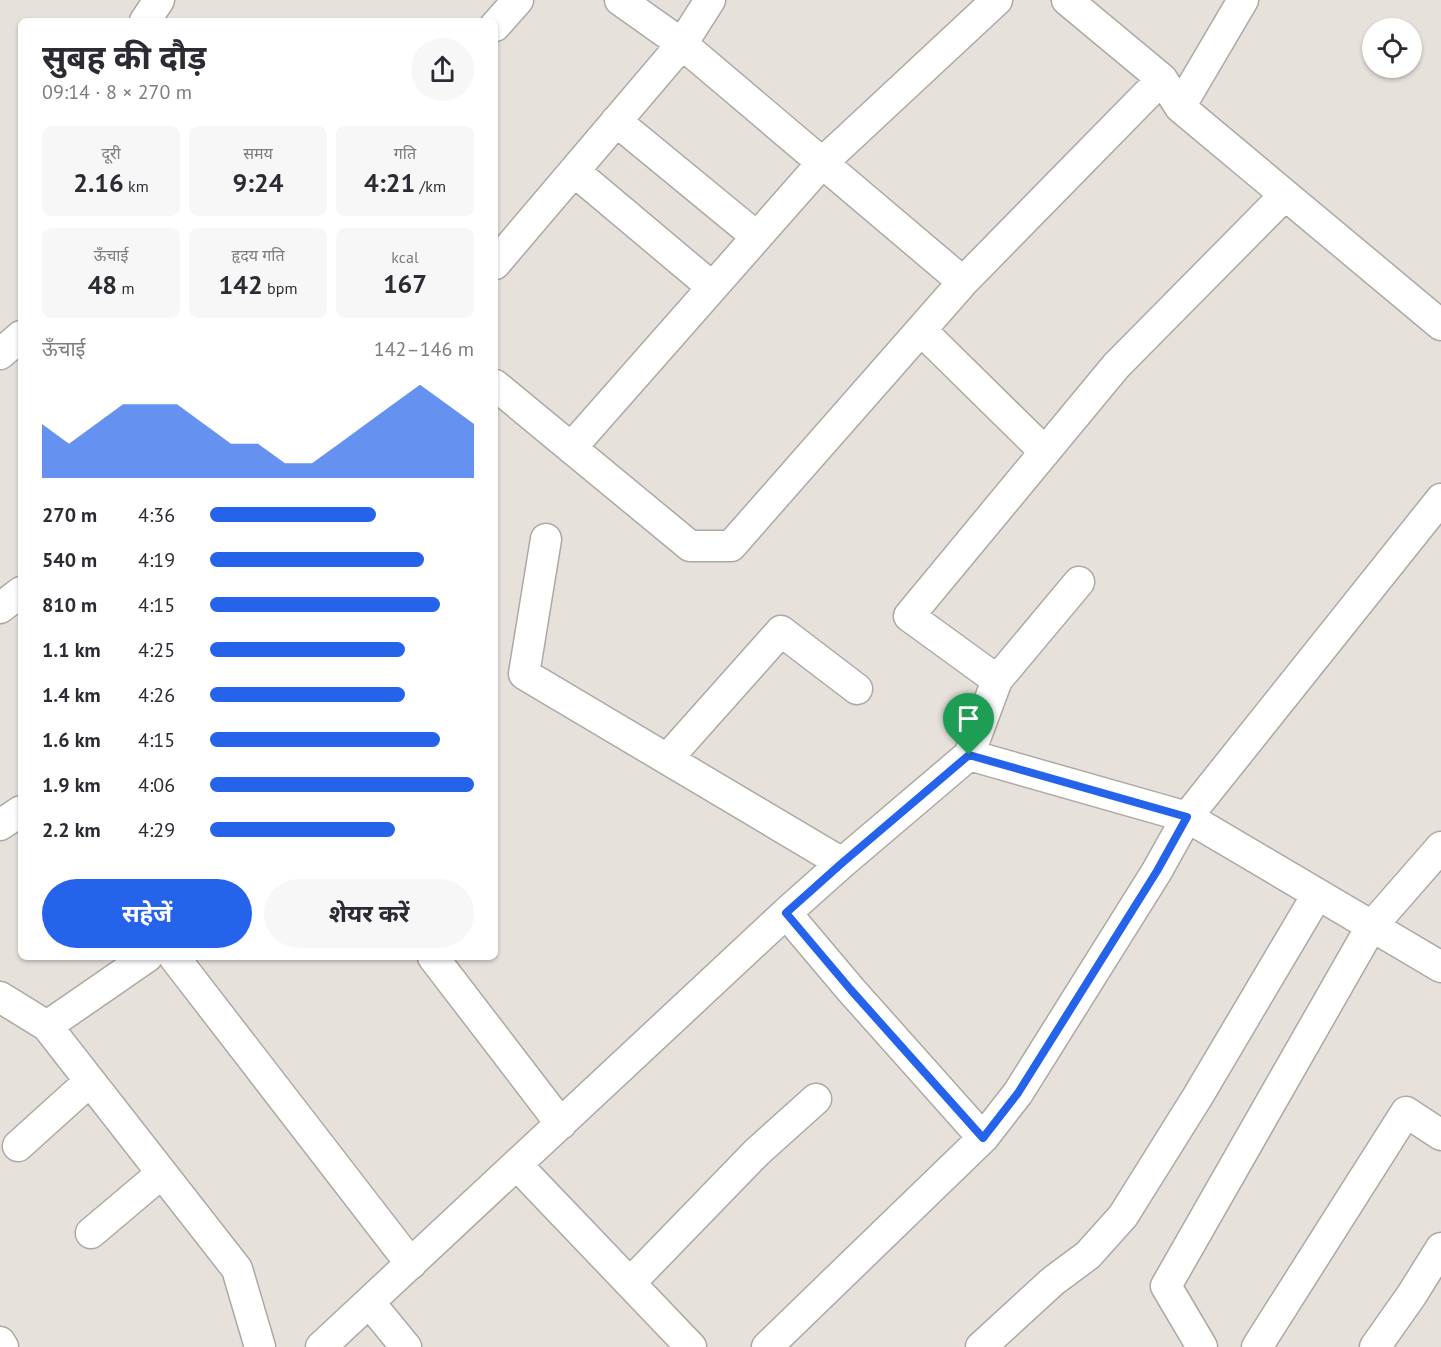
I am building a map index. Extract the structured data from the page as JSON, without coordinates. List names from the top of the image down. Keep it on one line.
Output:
{"page":{"heading":["सुबह की दौड़","09:14 · 8 × 270 m"],"stats":[["दूरी","2.16 km"],["समय","9:24"],["गति","4:21 /km"],["ऊँचाई","48 m"],["हृदय गति","142 bpm"],["kcal","167"]],"chart":["ऊँचाई","142–146 m"],"list":[{"name":"270 m","note":"4:36"},{"name":"540 m","note":"4:19"},{"name":"810 m","note":"4:15"},{"name":"1.1 km","note":"4:25"},{"name":"1.4 km","note":"4:26"},{"name":"1.6 km","note":"4:15"},{"name":"1.9 km","note":"4:06"},{"name":"2.2 km","note":"4:29"}],"buttons":["सहेजें","शेयर करें"]}}
